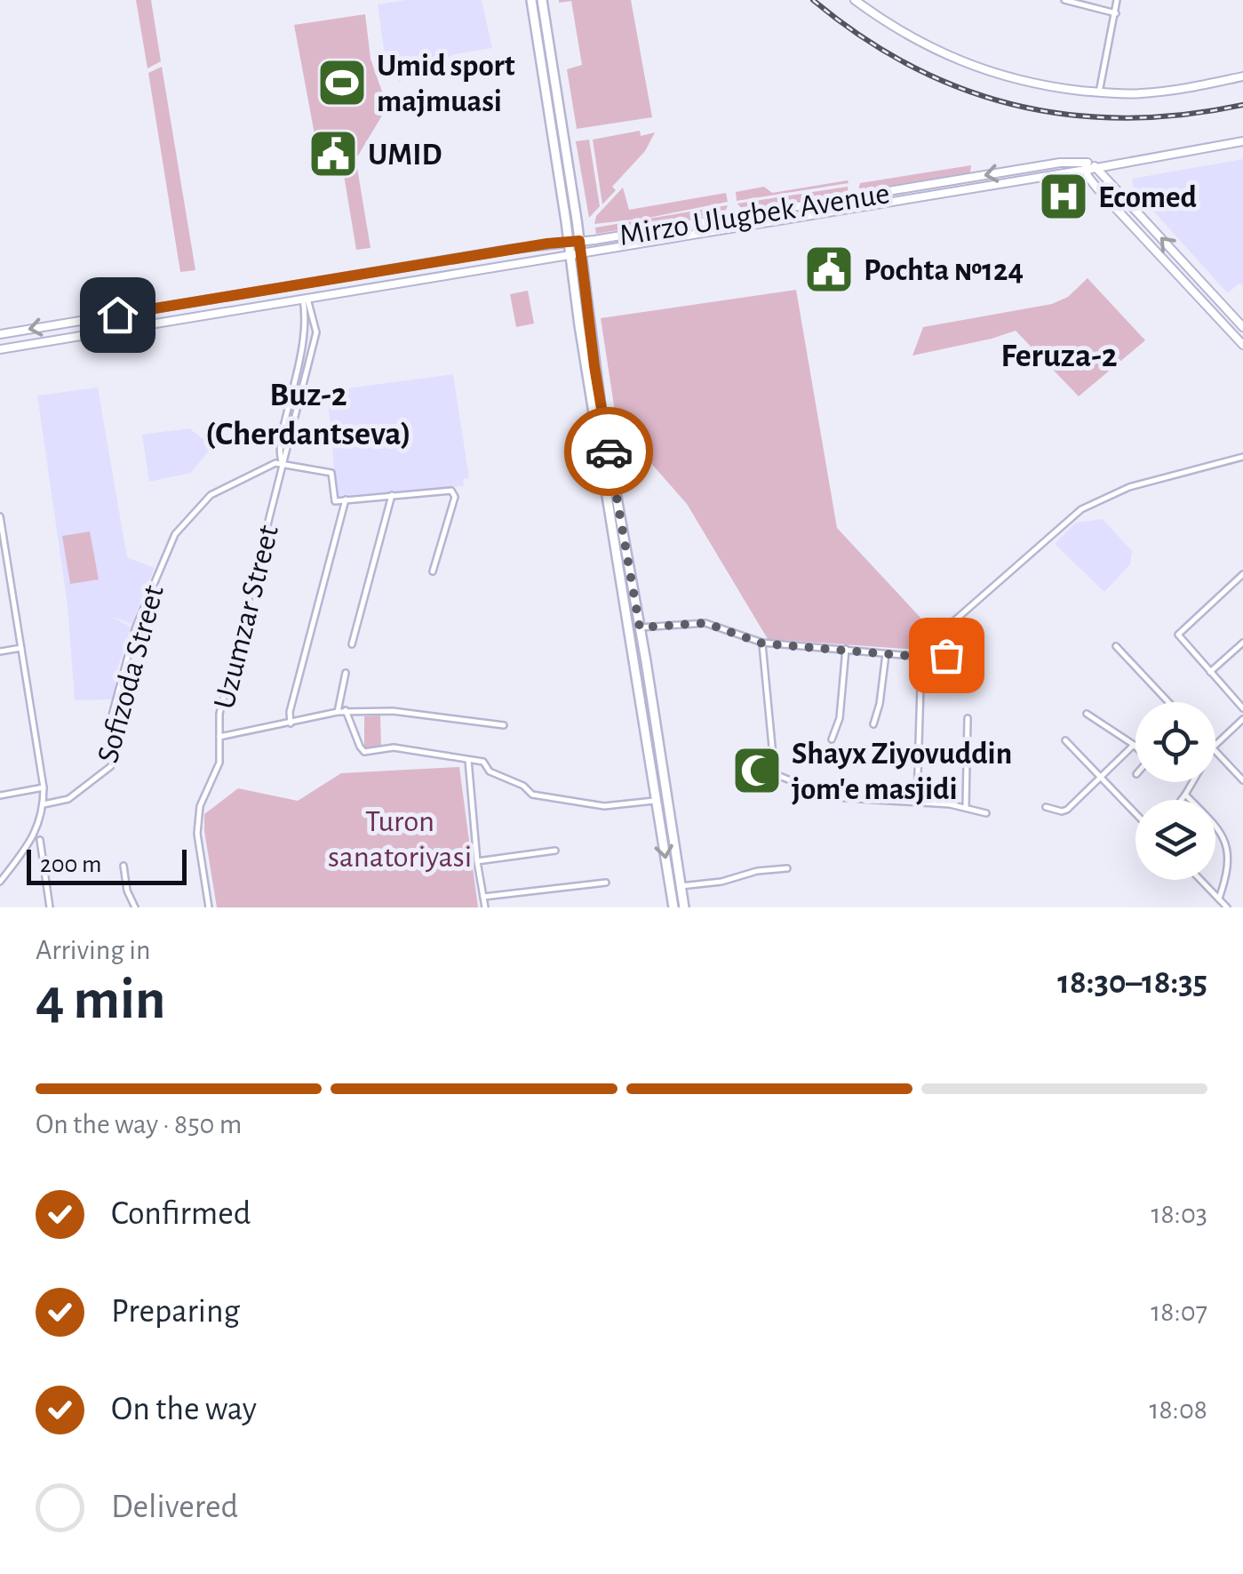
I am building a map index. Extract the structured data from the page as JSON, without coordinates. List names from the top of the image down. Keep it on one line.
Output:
{"streets":{"main road":["Mirzo Ulugbek Avenue"],"street":["Uzumzаr Street","Sofizoda Street"]},"crossings":[["Mirzo Ulugbek Avenue","Uzumzаr Street"],["Uzumzаr Street","Sofizoda Street"]],"districts":["Feruza-2","Buz-2 (Cherdantseva)"],"parks":["Turon sanatoriyasi"],"places":{"sports":["Umid sport majmuasi"],"public building":["UMID","Pochta №124"],"hospital":["Ecomed"],"mosque":["Shayx Ziyovuddin jom'e masjidi"]},"scale_bar":"200 m","page":{"scale":"200 m","heading":["4 min","Arriving in","18:30–18:35"],"bar":"On the way · 850 m","list":[["Confirmed","18:03"],["Preparing","18:07"],["On the way","18:08"],"Delivered"]}}
